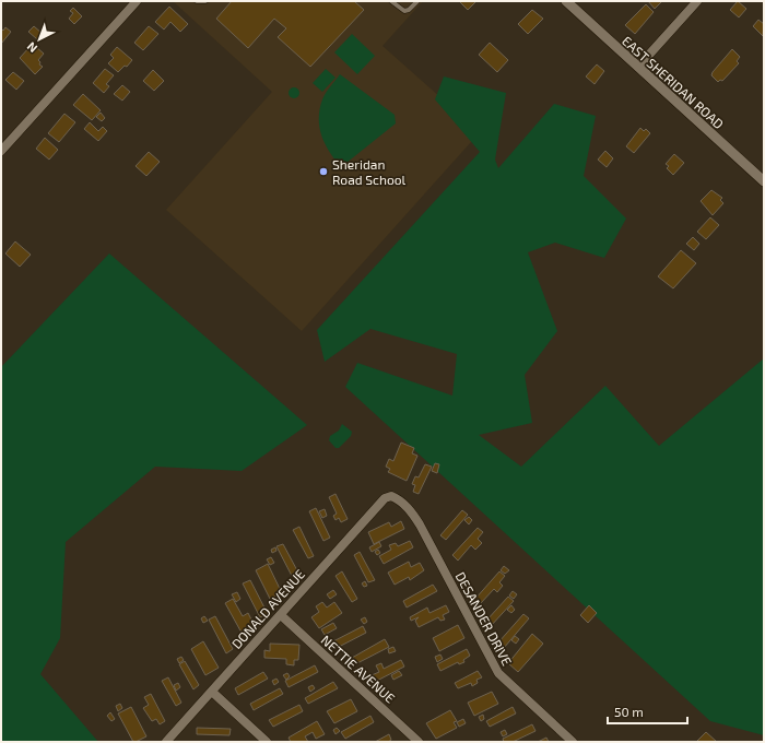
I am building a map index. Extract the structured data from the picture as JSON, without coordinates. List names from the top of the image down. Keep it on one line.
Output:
{"streets":{"street":["EAST SHERIDAN ROAD","DONALD AVENUE","DESANDER DRIVE","NETTIE AVENUE"]},"crossings":[["DONALD AVENUE","DESANDER DRIVE"],["DONALD AVENUE","NETTIE AVENUE"]],"places":["Sheridan Road School"],"scale_bar":"50 m","north":"bottom left"}
